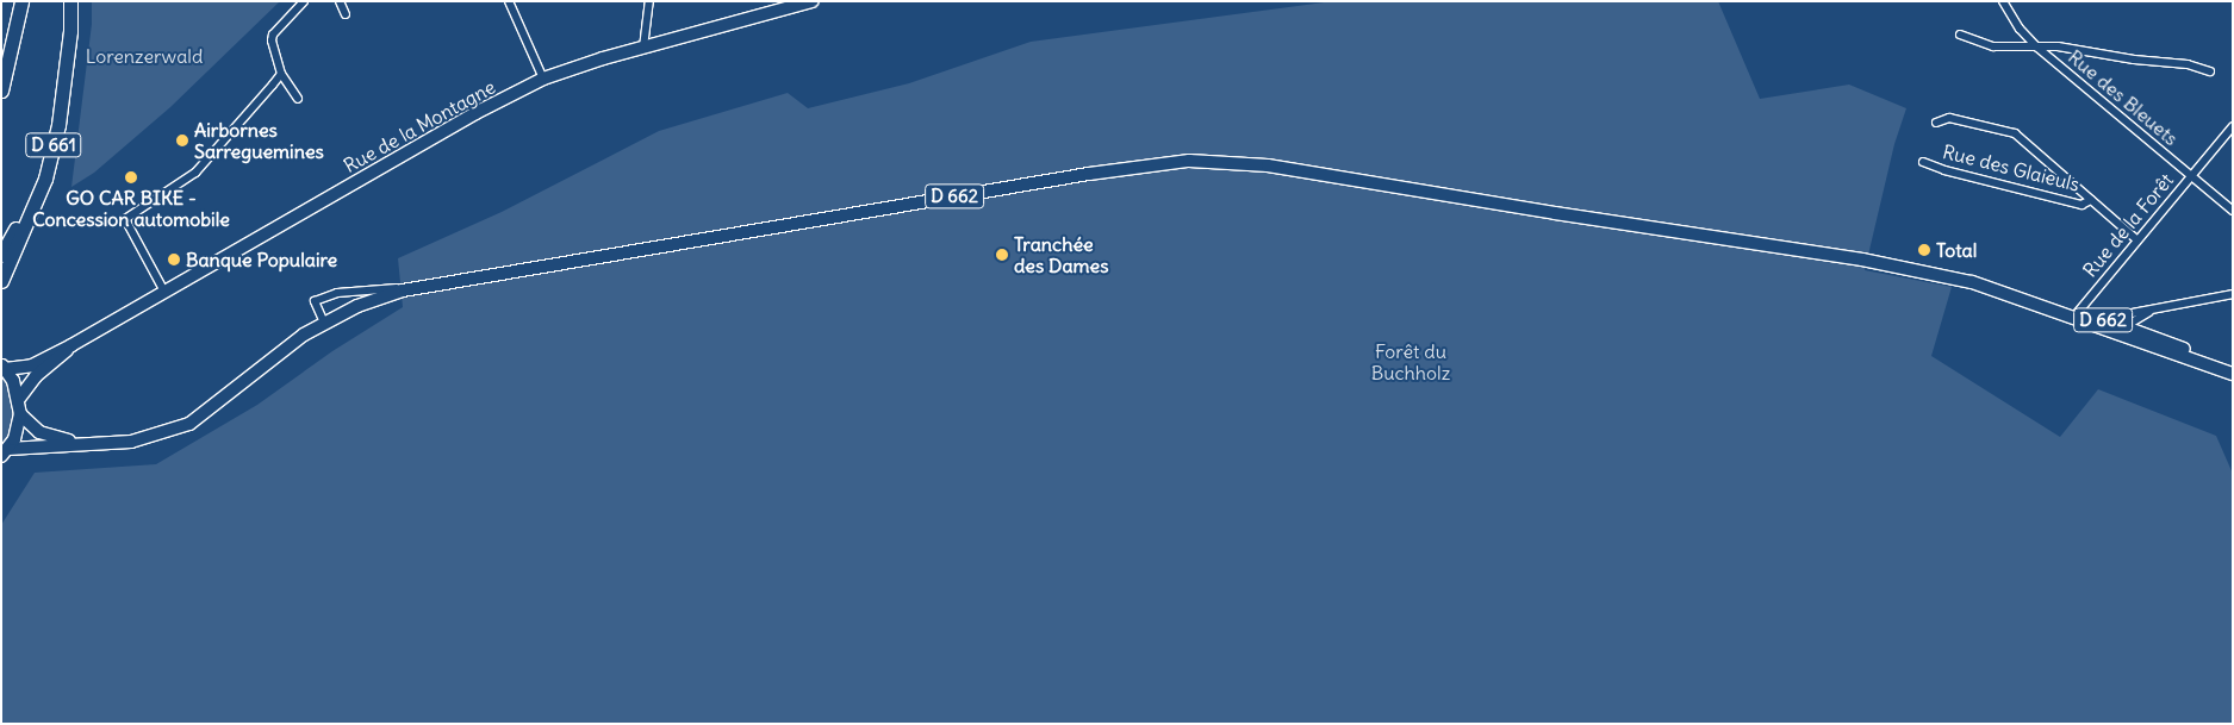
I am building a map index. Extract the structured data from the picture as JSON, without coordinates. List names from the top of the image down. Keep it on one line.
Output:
{"streets":{"highway":["D 661"],"main road":["Rue de la Montagne","D 662"],"street":["Rue des Bleuets","Rue des Glaieuls","Rue de la Forêt"]},"crossings":[["Rue des Bleuets","Rue de la Forêt"],["D 662","Rue de la Forêt"]],"parks":["Lorenzerwald","Forêt du Buchholz"],"places":["Airbornes Sarreguemines","GO CAR BIKE - Concession automobile","Total","Tranchée des Dames","Banque Populaire"]}
